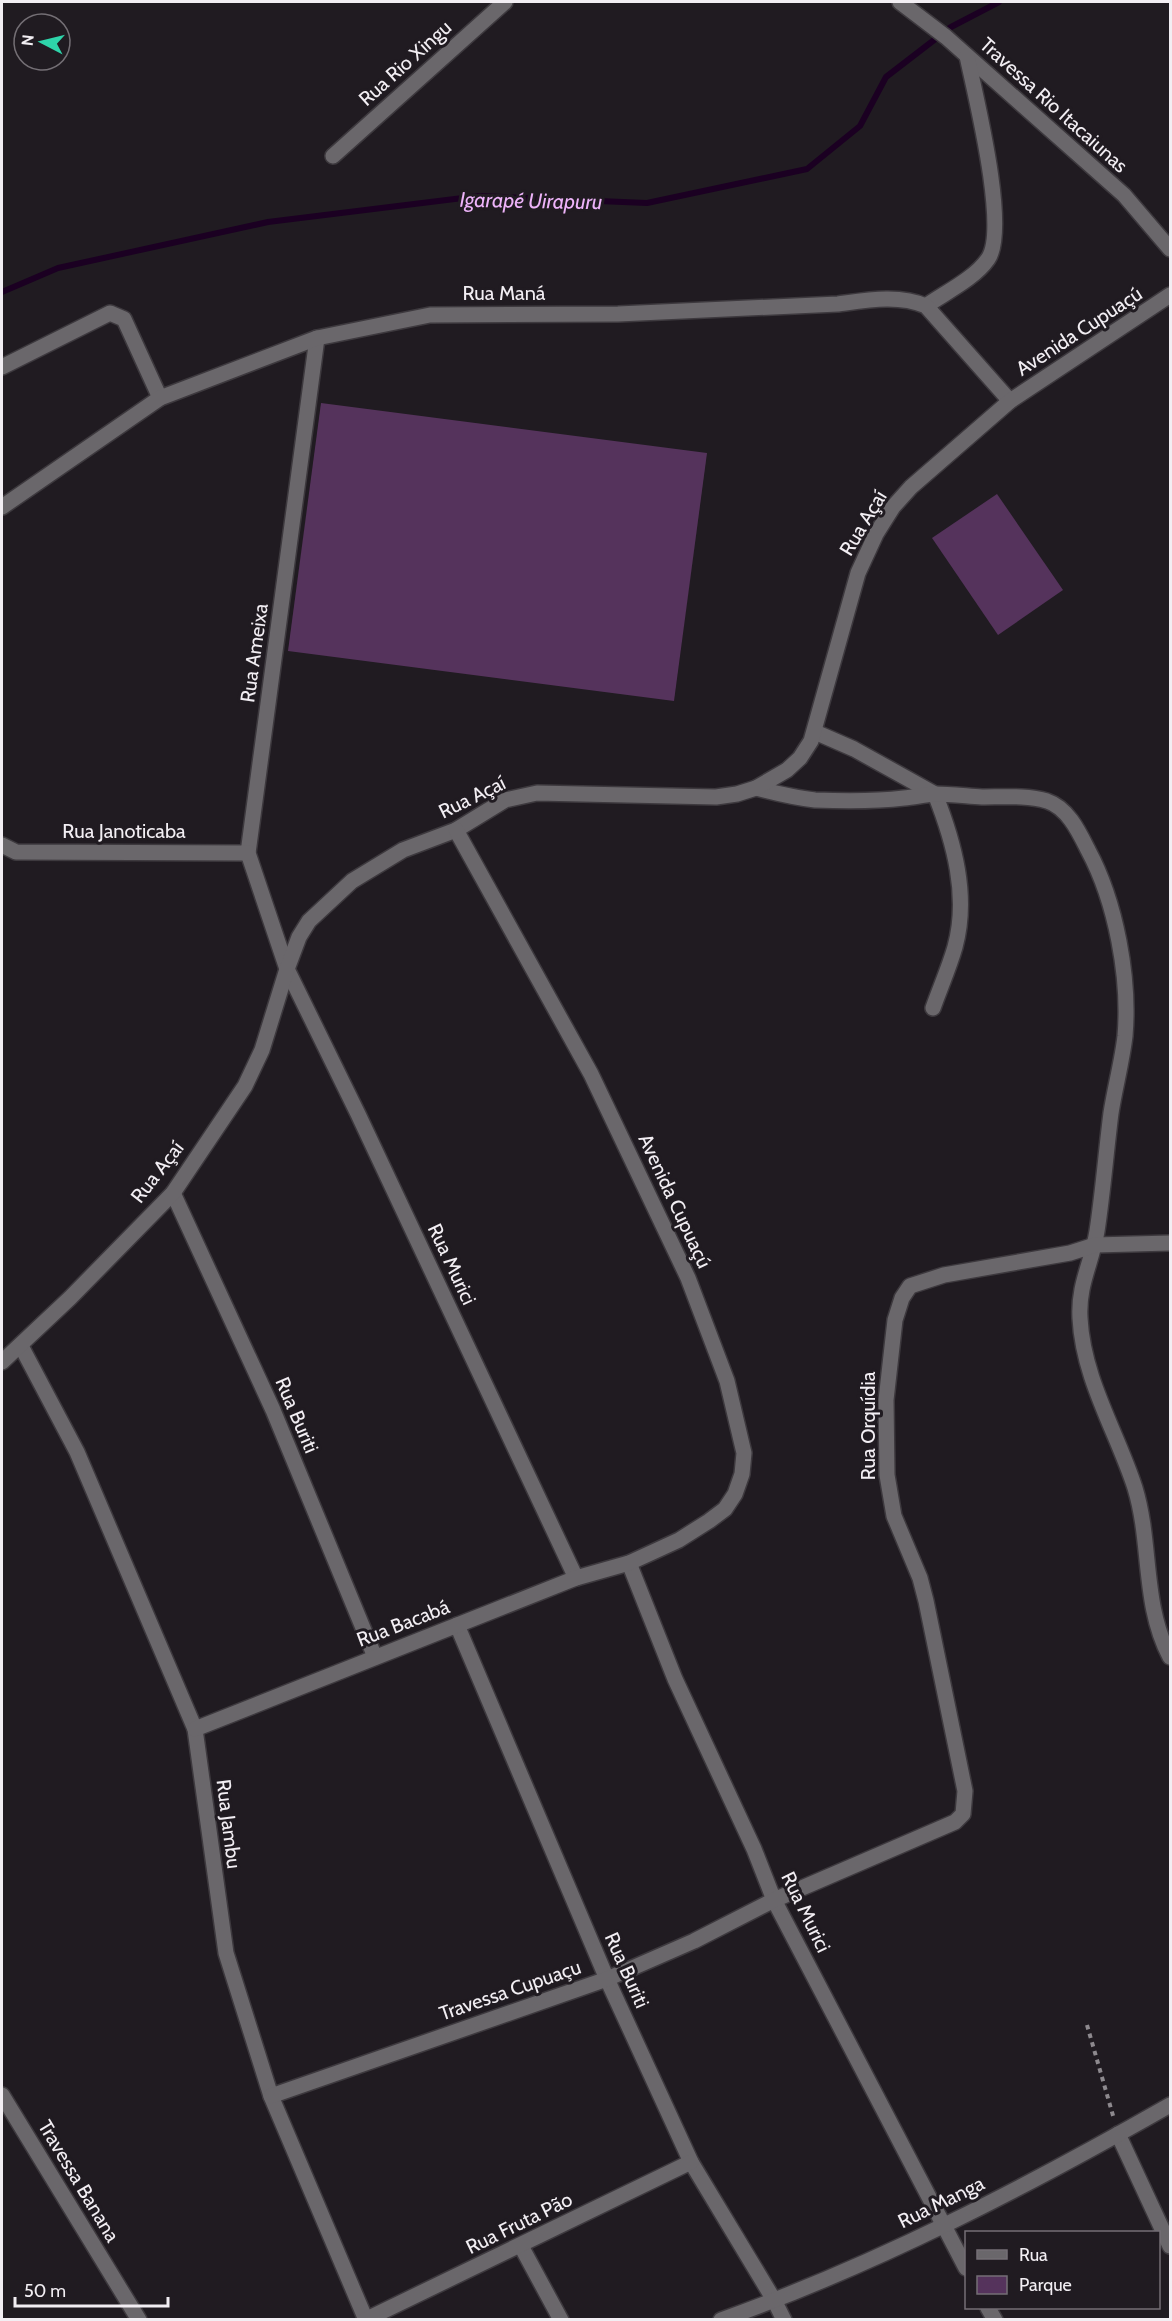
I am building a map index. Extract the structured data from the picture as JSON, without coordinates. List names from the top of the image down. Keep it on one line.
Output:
{"streets":{"street":["Rua Rio Xingu","Travessa Rio Itacaiunas","Rua Maná","Avenida Cupuaçú","Rua Açaí","Rua Ameixa","Rua Janoticaba","Rua Murici","Rua Buriti","Rua Orquídia","Rua Bacabá","Rua Jambu","Travessa Cupuaçu","Travessa Banana","Rua Manga","Rua Fruta Pão"]},"crossings":[["Rua Maná","Rua Ameixa"],["Avenida Cupuaçú","Rua Açaí"],["Avenida Cupuaçú","Rua Murici"],["Avenida Cupuaçú","Rua Bacabá"],["Rua Açaí","Rua Ameixa"],["Rua Açaí","Rua Murici"],["Rua Açaí","Rua Buriti"],["Rua Açaí","Rua Jambu"],["Rua Ameixa","Rua Janoticaba"],["Rua Ameixa","Rua Murici"],["Rua Murici","Rua Bacabá"],["Rua Murici","Travessa Cupuaçu"],["Rua Murici","Rua Manga"],["Rua Buriti","Rua Bacabá"],["Rua Buriti","Travessa Cupuaçu"],["Rua Buriti","Rua Manga"],["Rua Buriti","Rua Fruta Pão"],["Rua Orquídia","Travessa Cupuaçu"],["Rua Bacabá","Rua Jambu"],["Rua Jambu","Travessa Cupuaçu"],["Rua Jambu","Rua Fruta Pão"]],"water":["Igarapé Uirapuru"],"legend":["Rua","Parque"],"scale_bar":"50 m","north":"left"}
